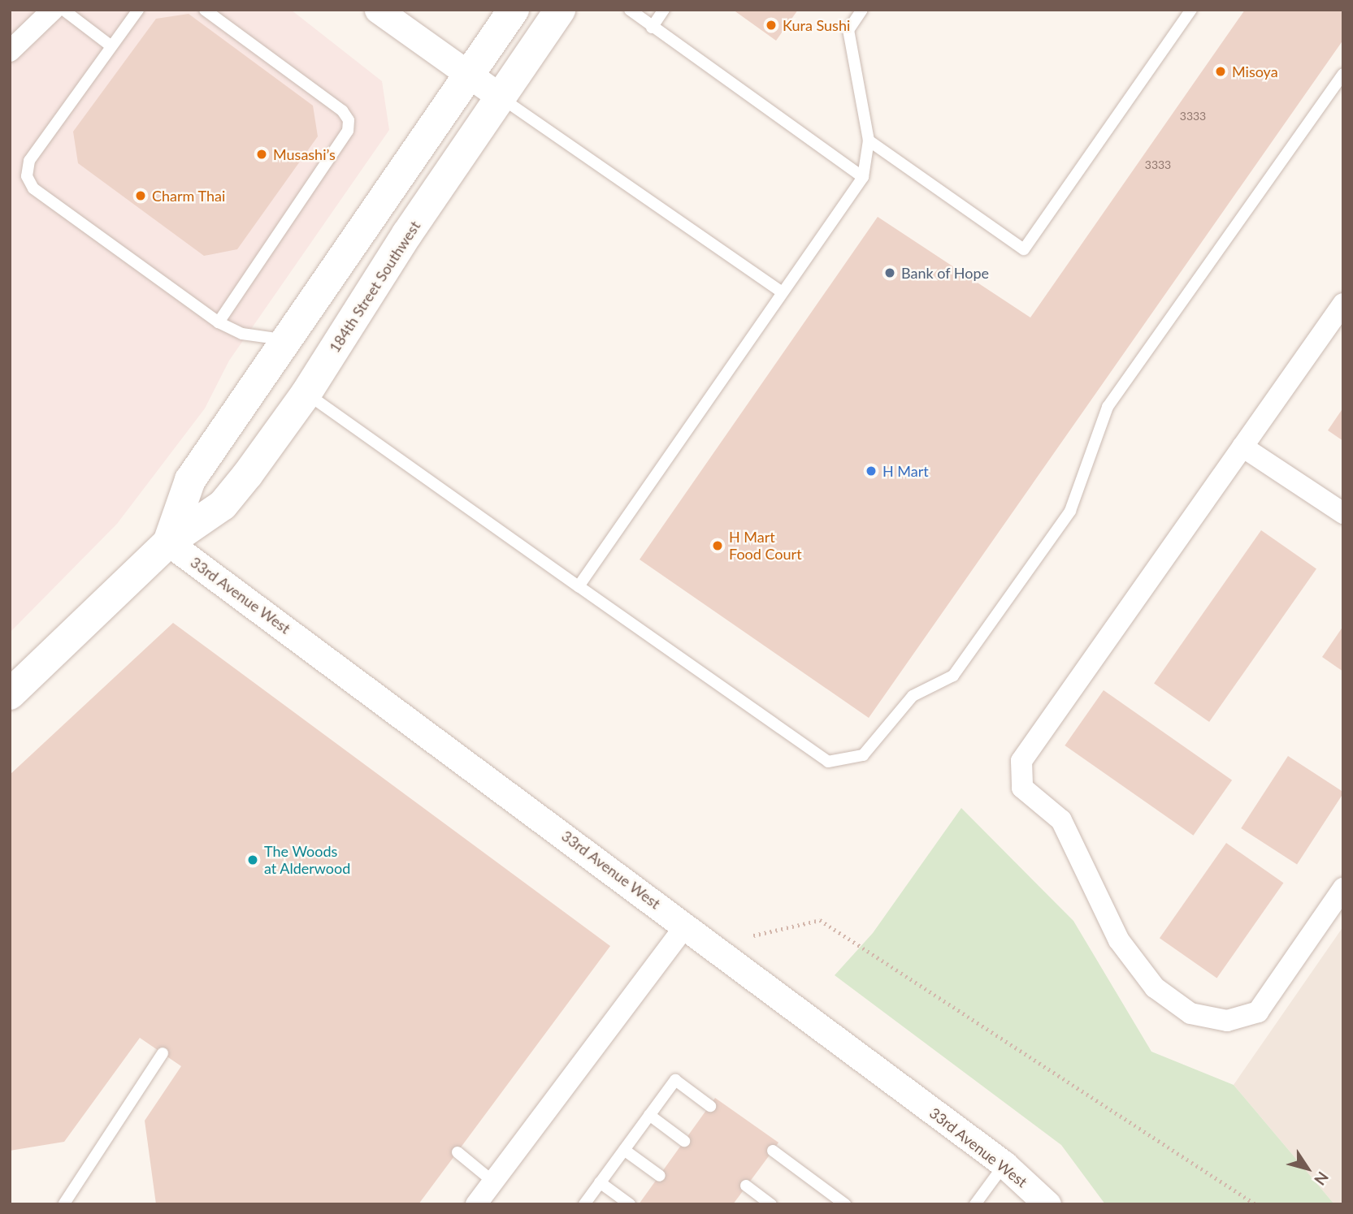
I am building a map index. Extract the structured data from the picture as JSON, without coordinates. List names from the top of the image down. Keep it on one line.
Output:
{"streets":{"main road":["184th Street Southwest"],"street":["33rd Avenue West"]},"crossings":[["184th Street Southwest","33rd Avenue West"]],"places":["Kura Sushi","Misoya","Musashi’s","Charm Thai","Bank of Hope","H Mart","H Mart Food Court","The Woods at Alderwood"],"house_numbers":["3333","3333"],"north":"bottom right"}
